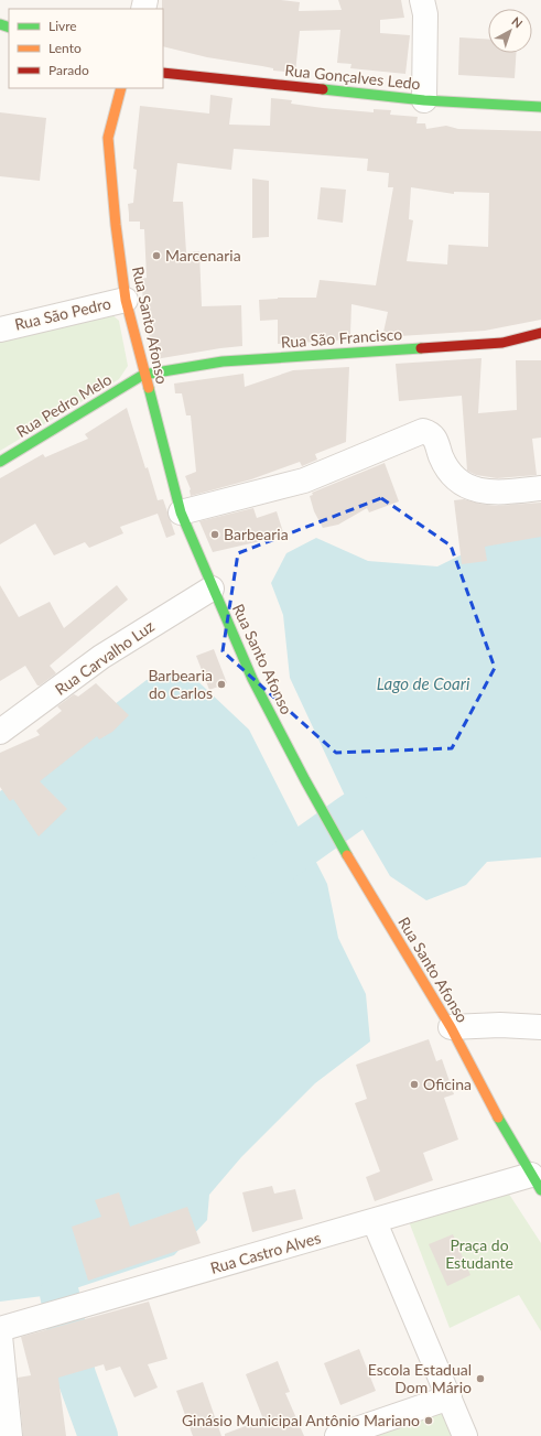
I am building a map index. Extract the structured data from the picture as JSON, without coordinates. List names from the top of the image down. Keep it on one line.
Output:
{"streets":{"main road":["Rua Gonçalves Ledo","Rua Santo Afonso","Rua São Francisco","Rua Pedro Melo"],"street":["Rua São Pedro","Rua Carvalho Luz","Rua Castro Alves"]},"crossings":[["Rua São Pedro","Rua Santo Afonso"],["Rua Santo Afonso","Rua São Francisco"],["Rua Santo Afonso","Rua Pedro Melo"],["Rua Santo Afonso","Rua Carvalho Luz"],["Rua Santo Afonso","Rua Castro Alves"],["Rua São Francisco","Rua Pedro Melo"]],"water":["Lago de Coari"],"parks":["Praça do Estudante"],"places":["Marcenaria","Barbearia","Barbearia do Carlos","Oficina","Escola Estadual Dom Mário","Ginásio Municipal Antônio Mariano"],"legend":["Livre","Lento","Parado"],"north":"top right"}
